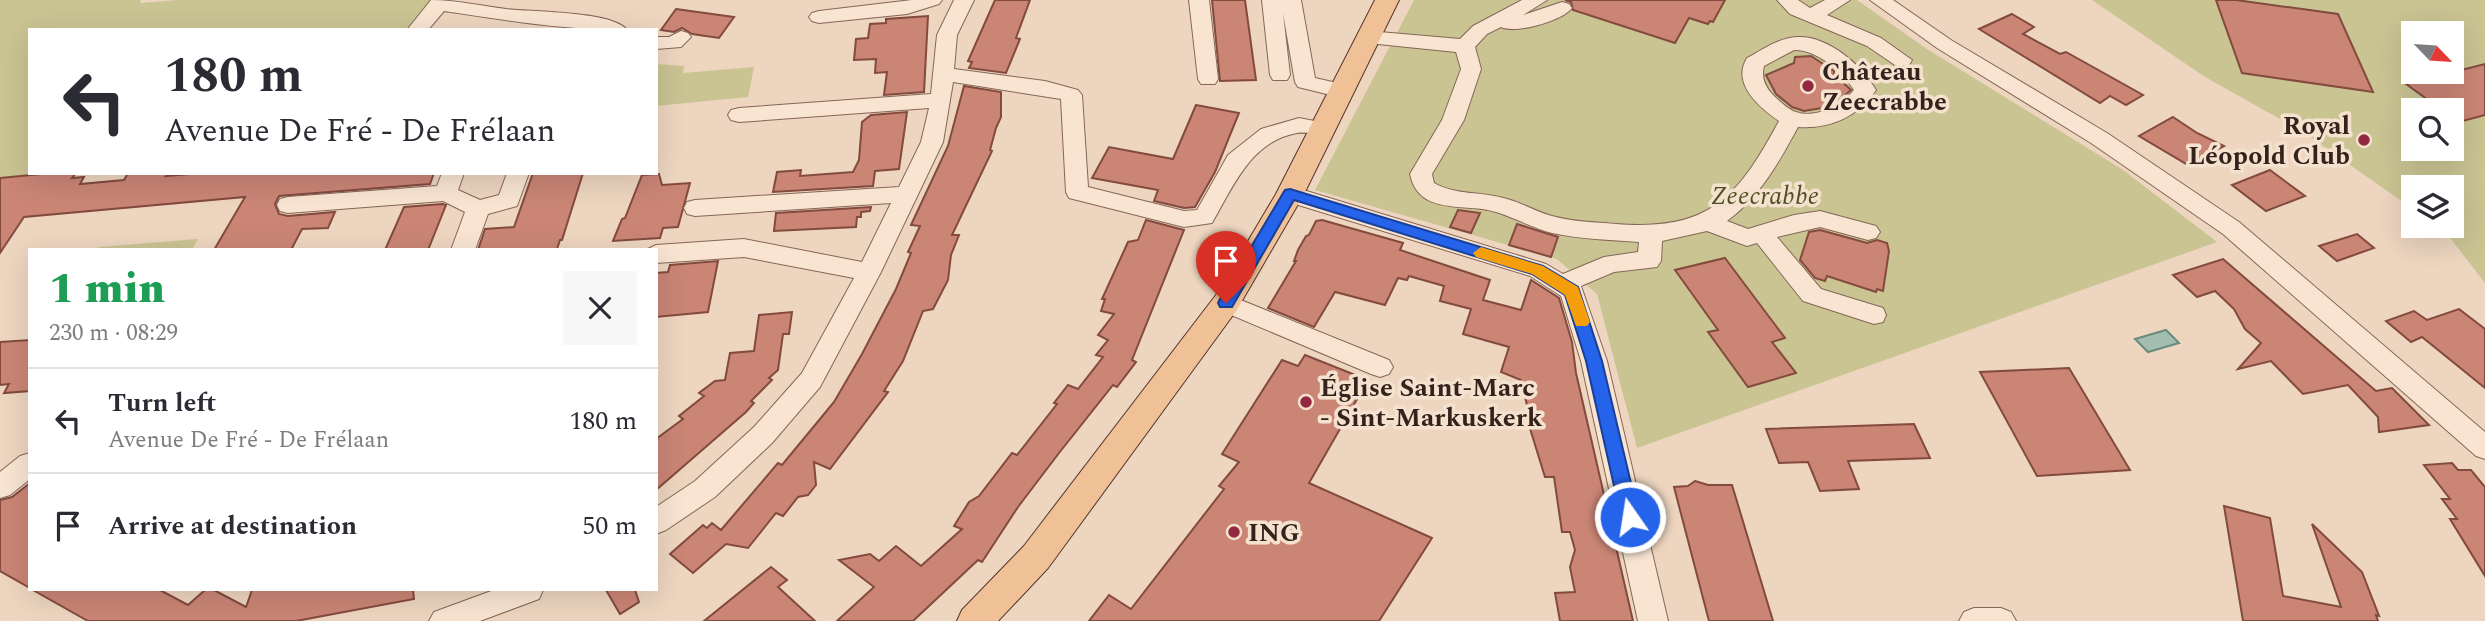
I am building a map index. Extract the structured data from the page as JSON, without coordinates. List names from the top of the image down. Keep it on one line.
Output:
{"parks":["Zeecrabbe"],"places":["Château Zeecrabbe","Royal Léopold Club","Église Saint-Marc - Sint-Markuskerk","ING"],"north":"bottom right","page":{"turn":["180 m","Avenue De Fré - De Frélaan"],"heading":["1 min","230 m · 08:29"],"list":[{"name":"Turn left","note":"Avenue De Fré - De Frélaan","value":"180 m"},{"name":"Arrive at destination","value":"50 m"}]}}
